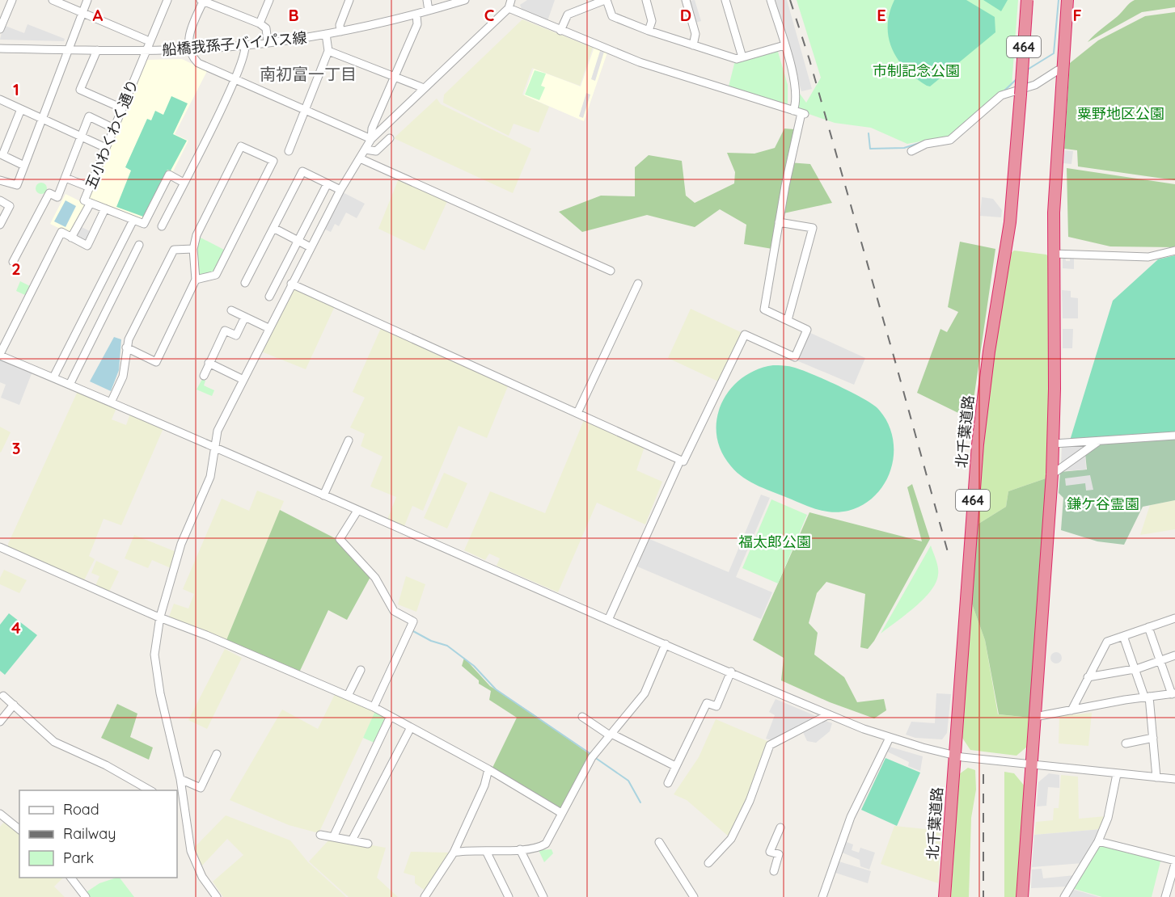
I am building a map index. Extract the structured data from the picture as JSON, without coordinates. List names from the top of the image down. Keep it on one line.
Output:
{"streets":{"highway":["464","北千葉道路"],"street":["船橋我孫子バイパス線","五小わくわく通り"]},"crossings":[["船橋我孫子バイパス線","五小わくわく通り"]],"districts":["南初富一丁目"],"parks":["市制記念公園","粟野地区公園","鎌ケ谷霊園","福太郎公園"],"legend":["Road","Railway","Park"],"grid":{"columns":["A","B","C","D","E","F"],"rows":["1","2","3","4"]}}
